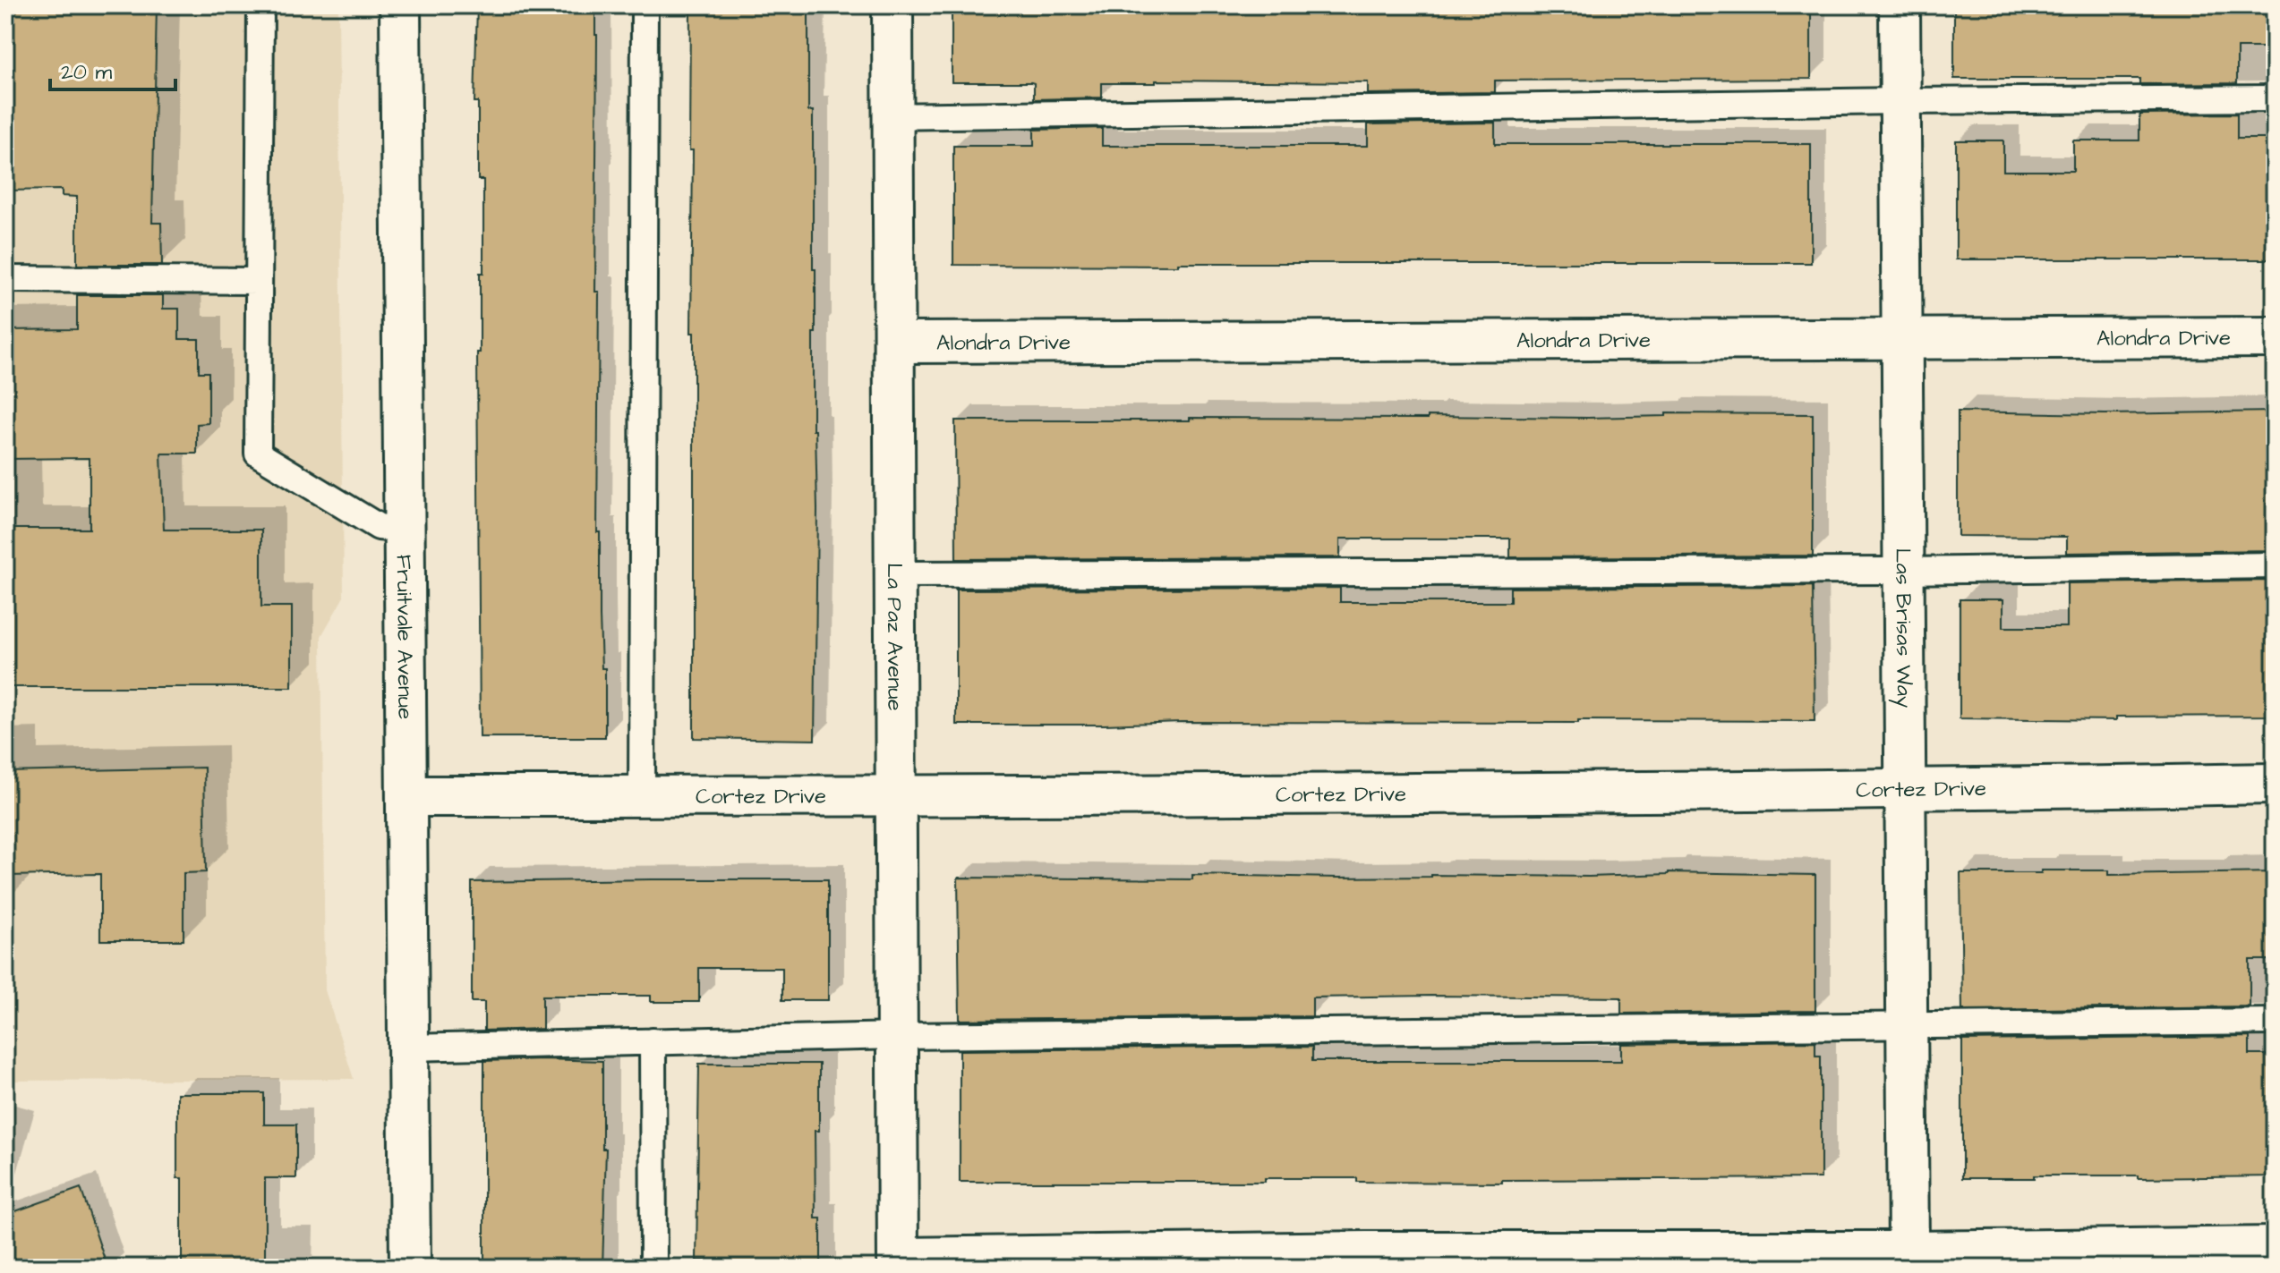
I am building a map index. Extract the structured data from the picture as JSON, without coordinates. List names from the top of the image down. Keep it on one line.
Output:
{"streets":{"street":["Alondra Drive","Las Brisas Way","Fruitvale Avenue","La Paz Avenue","Cortez Drive"]},"crossings":[["Alondra Drive","Las Brisas Way"],["Alondra Drive","La Paz Avenue"],["Las Brisas Way","Cortez Drive"],["Fruitvale Avenue","Cortez Drive"],["La Paz Avenue","Cortez Drive"]],"scale_bar":"20 m"}
